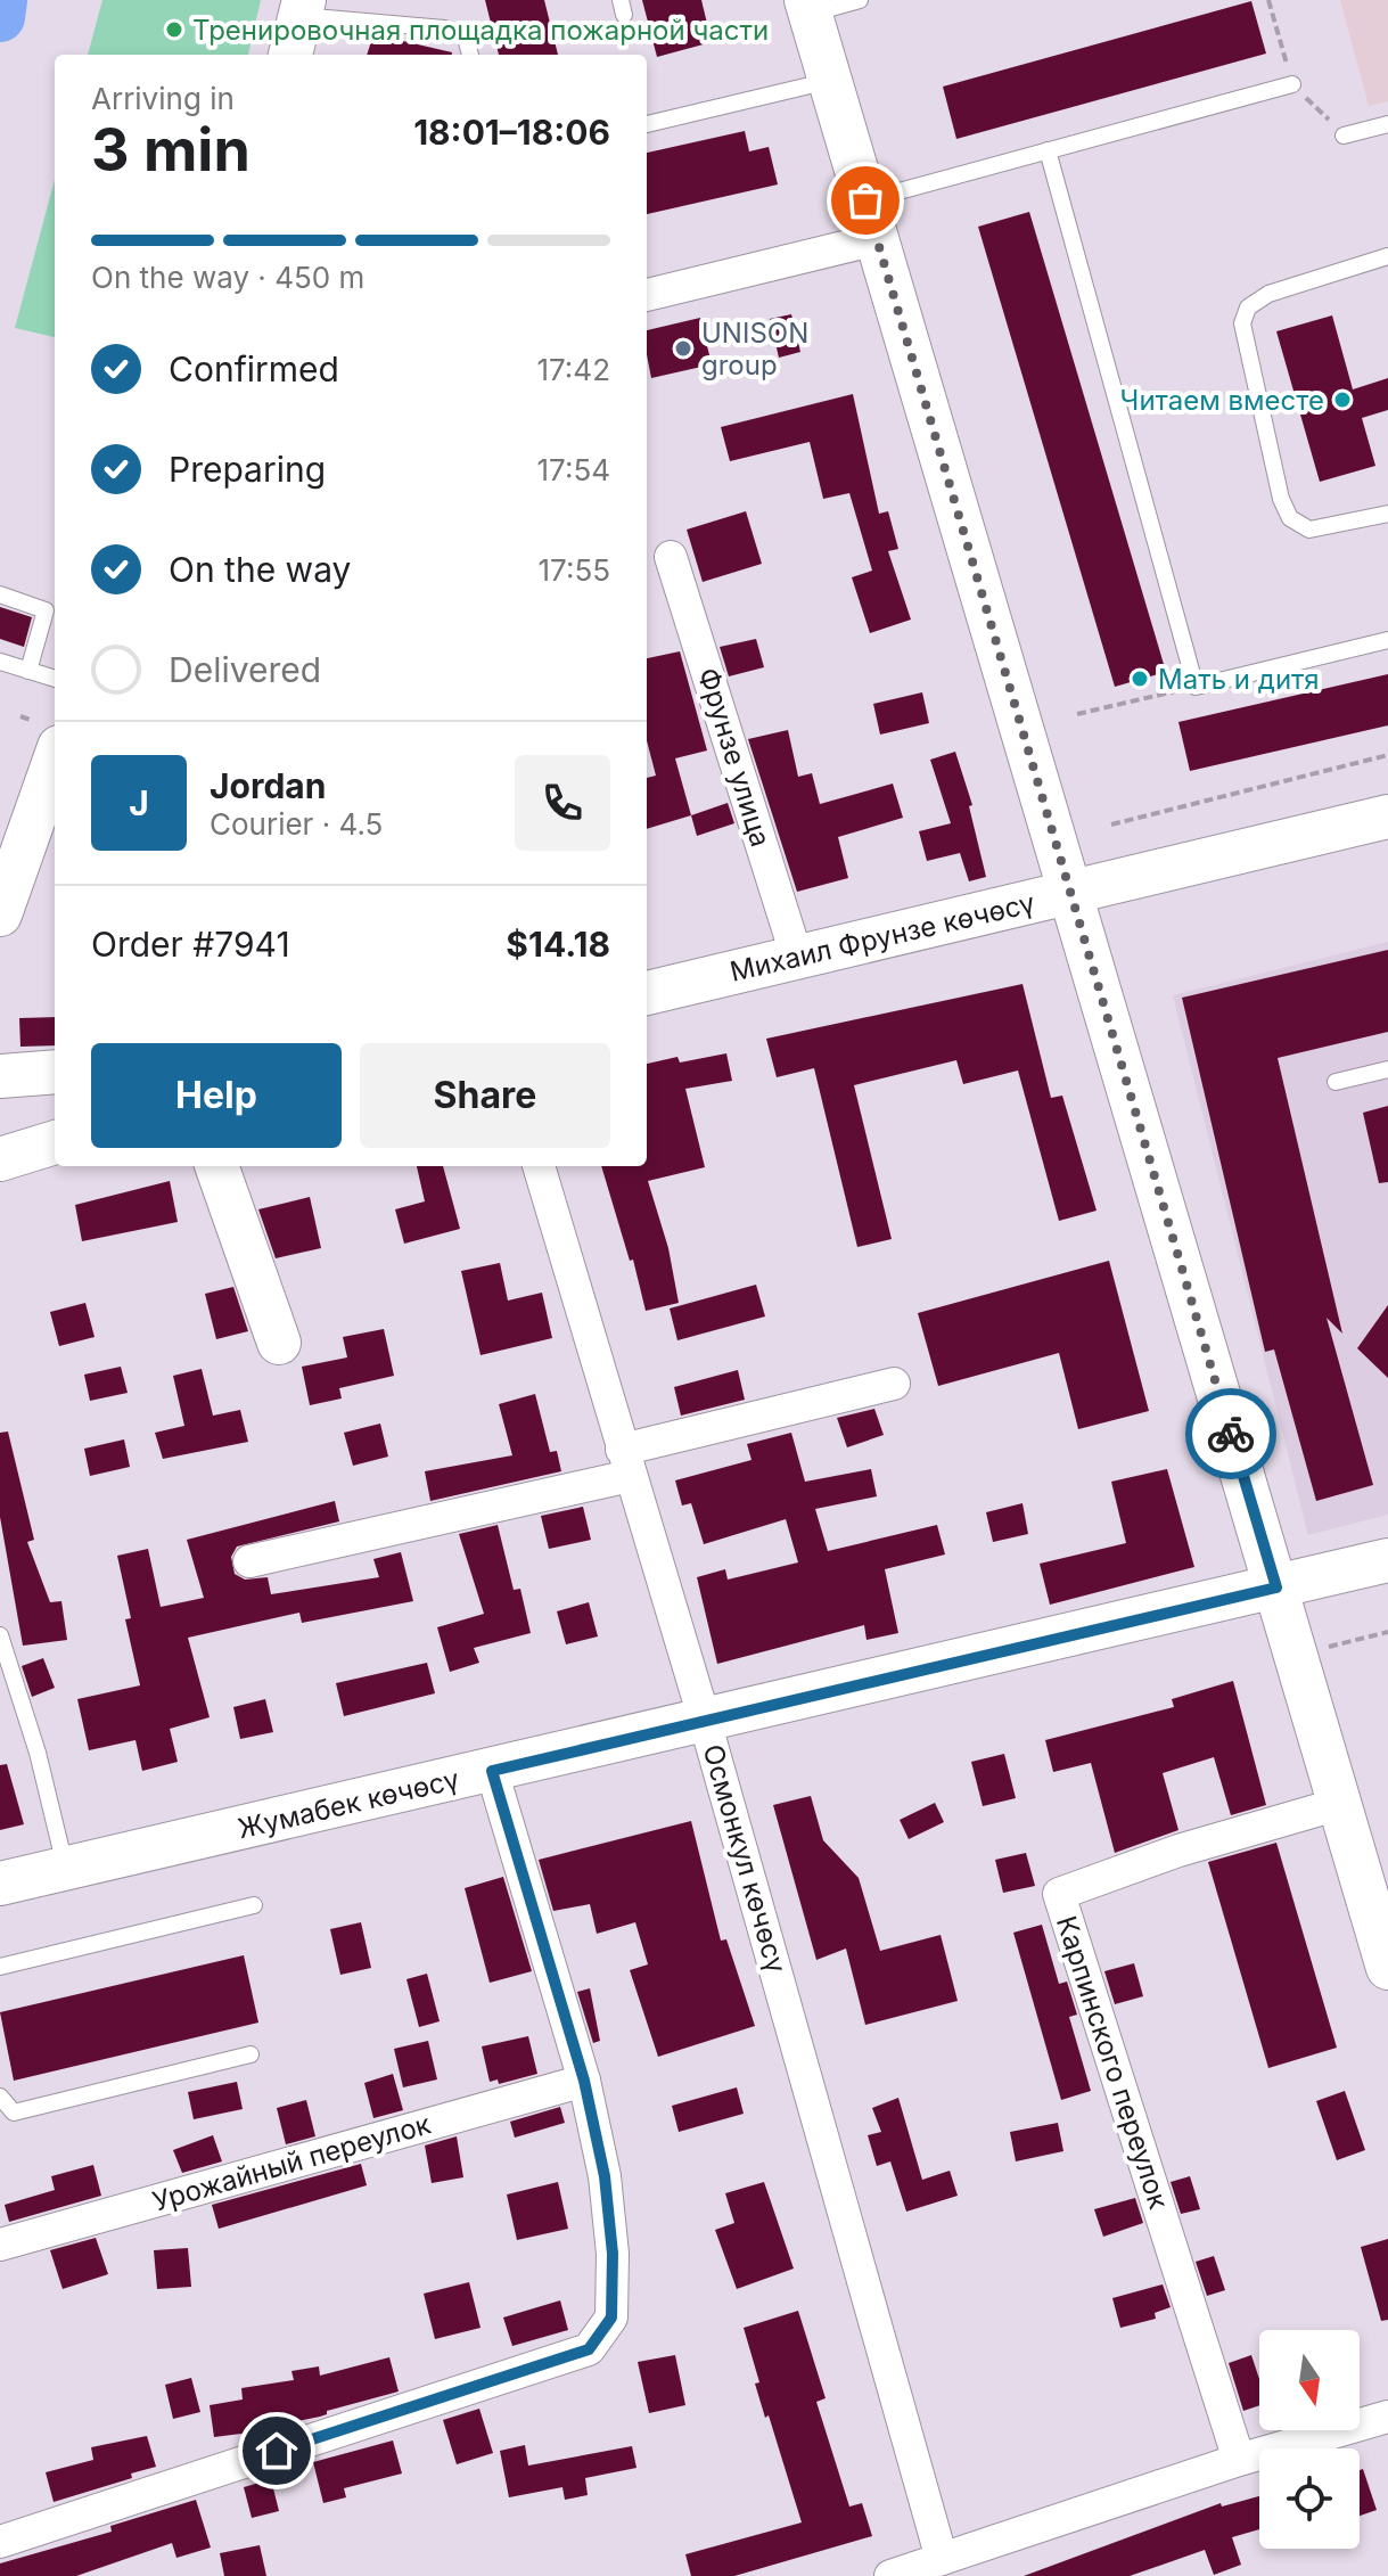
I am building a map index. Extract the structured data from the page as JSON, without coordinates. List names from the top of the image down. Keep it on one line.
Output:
{"streets":{"street":["Фрунзе улица","Михаил Фрунзе көчөсү","Жумабек көчөсү","Осмонкул көчөсү","Карпинского переулок","Урожайный переулок"]},"crossings":[["Фрунзе улица","Михаил Фрунзе көчөсү"],["Жумабек көчөсү","Осмонкул көчөсү"]],"places":["Тренировочная площадка пожарной части","UNISON group","Читаем вместе","Мать и дитя"],"north":"bottom","page":{"heading":["3 min","Arriving in","18:01–18:06"],"panel":["Jordan","Courier · 4.5","Order #7941","$14.18"],"bar":"On the way · 450 m","list":[["Confirmed","17:42"],["Preparing","17:54"],["On the way","17:55"],"Delivered"],"round":"J","buttons":["Help","Share"]}}
